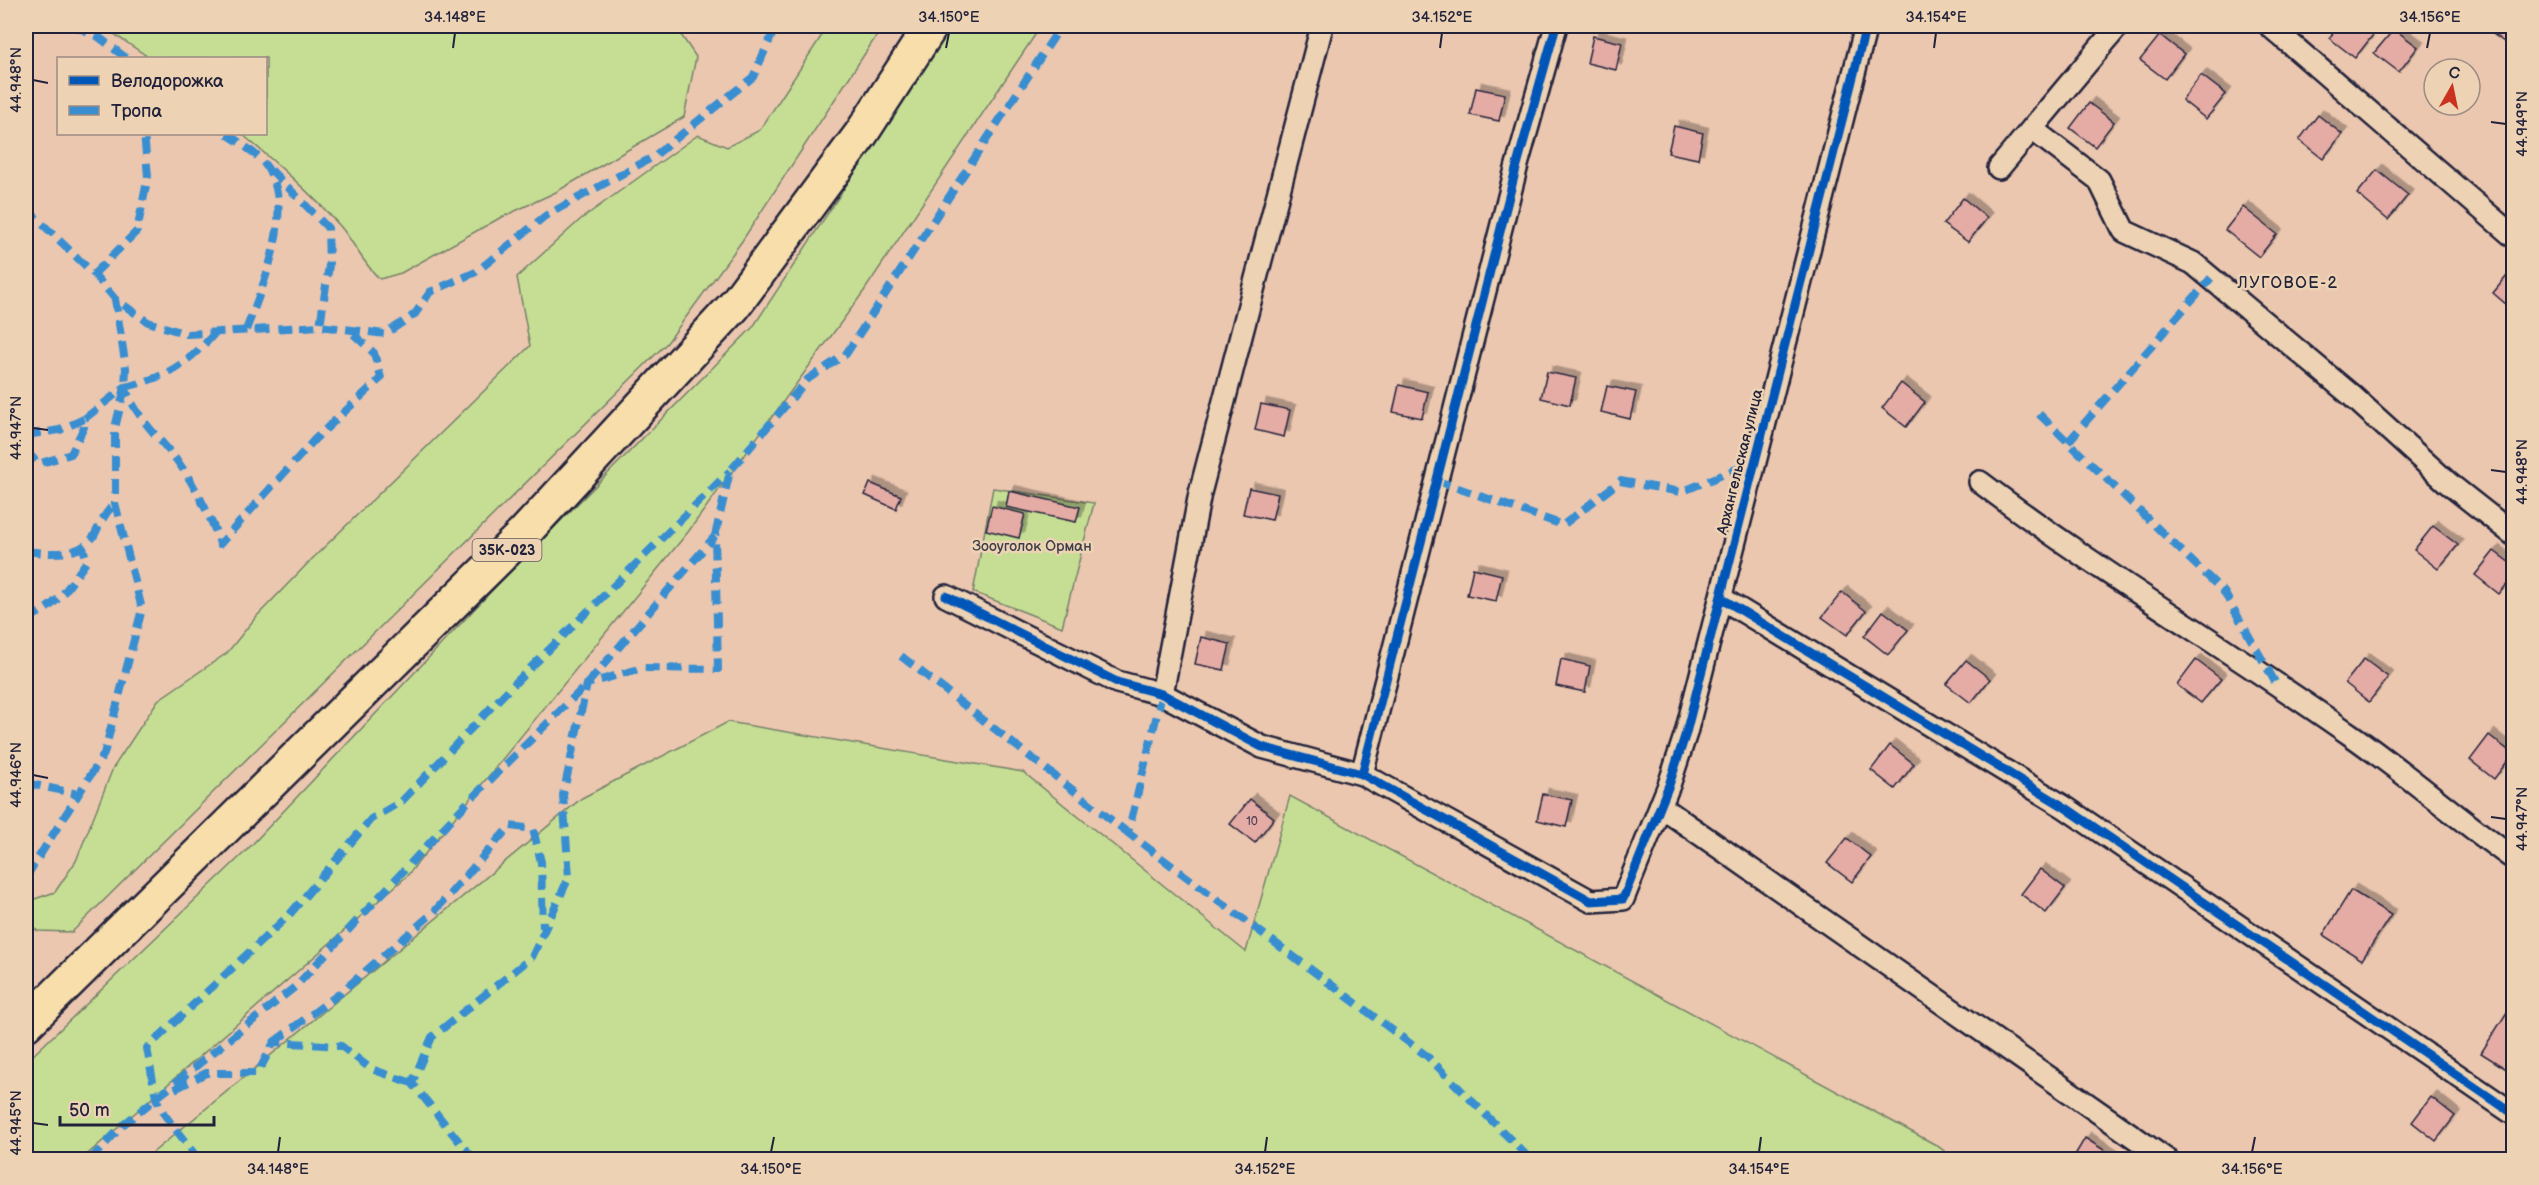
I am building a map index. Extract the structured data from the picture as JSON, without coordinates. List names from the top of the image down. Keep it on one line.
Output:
{"streets":{"main road":["35К-023"],"street":["Архангельская улица"]},"districts":["ЛУГОВОЕ-2"],"parks":["Зооуголок Орман"],"house_numbers":["10"],"legend":["Велодорожка","Тропа"],"scale_bar":"50 m","north":"top","coordinates":["34.148°E","34.150°E","34.152°E","34.154°E","34.156°E","44.948°N","44.949°N","44.947°N","44.946°N","44.945°N"]}
